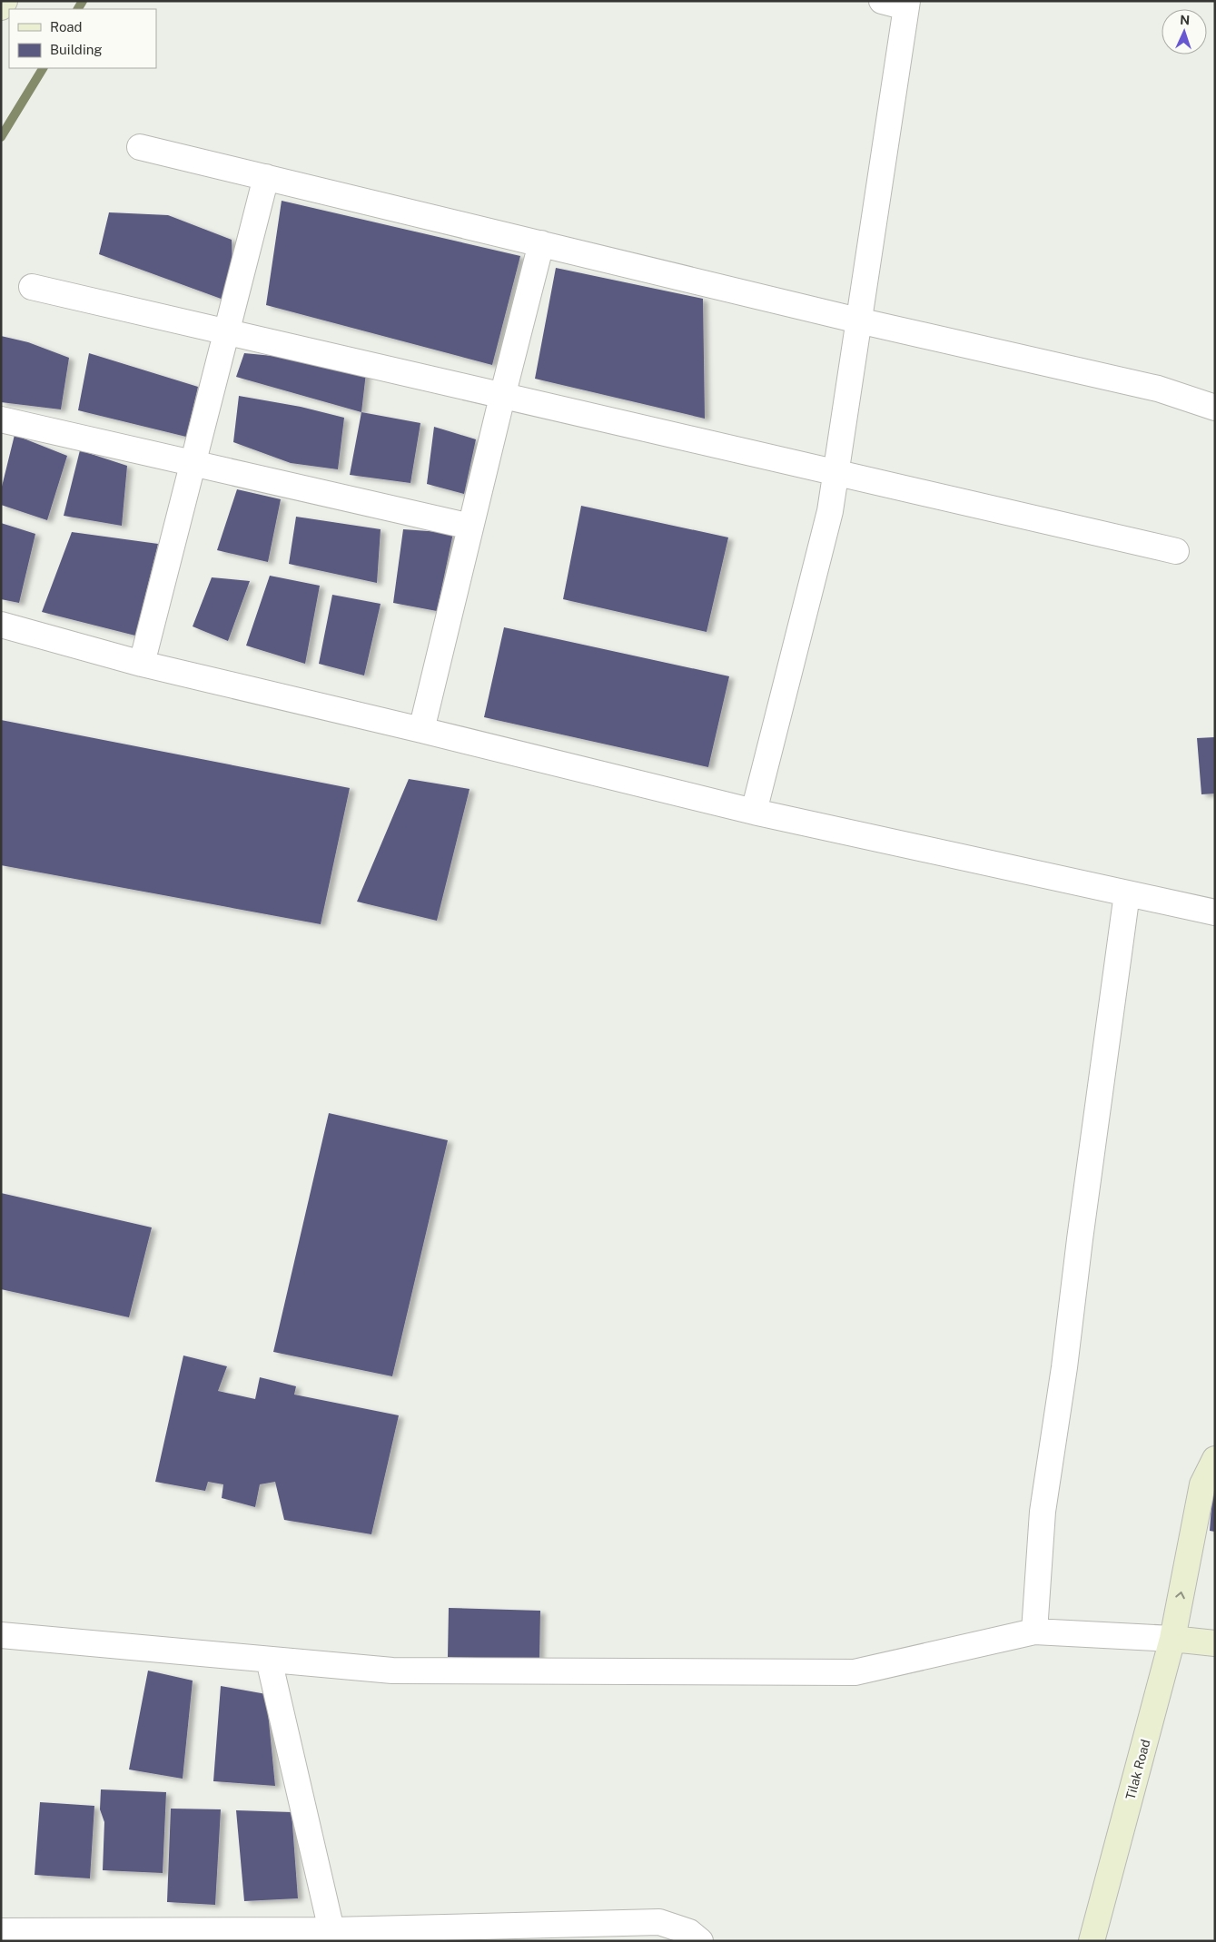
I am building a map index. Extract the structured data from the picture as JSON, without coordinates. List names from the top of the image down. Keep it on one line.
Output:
{"streets":{"street":["Tilak Road"]},"legend":["Road","Building"],"north":"top"}
